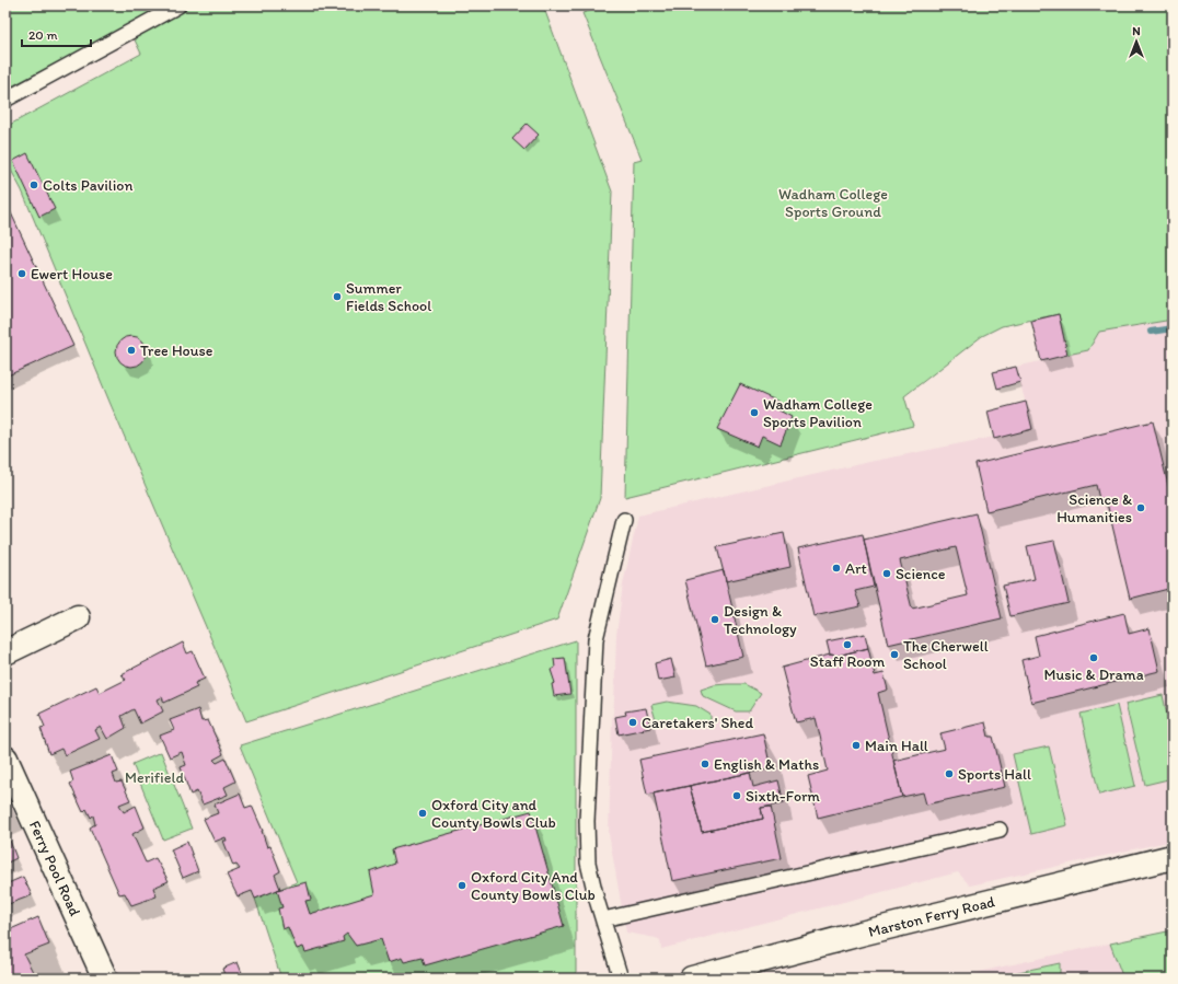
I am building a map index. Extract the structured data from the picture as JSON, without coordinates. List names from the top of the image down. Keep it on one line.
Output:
{"streets":{"main road":["Ferry Pool Road","Marston Ferry Road"]},"parks":["Wadham College Sports Ground","Merifield"],"places":["Colts Pavilion","Ewert House","Summer Fields School","Tree House","Wadham College Sports Pavilion","Science & Humanities","Art","Science","Design & Technology","Staff Room","The Cherwell School","Music & Drama","Caretakers' Shed","Main Hall","English & Maths","Sports Hall","Sixth-Form","Oxford City and County Bowls Club","Oxford City And County Bowls Club"],"scale_bar":"20 m","north":"top"}
